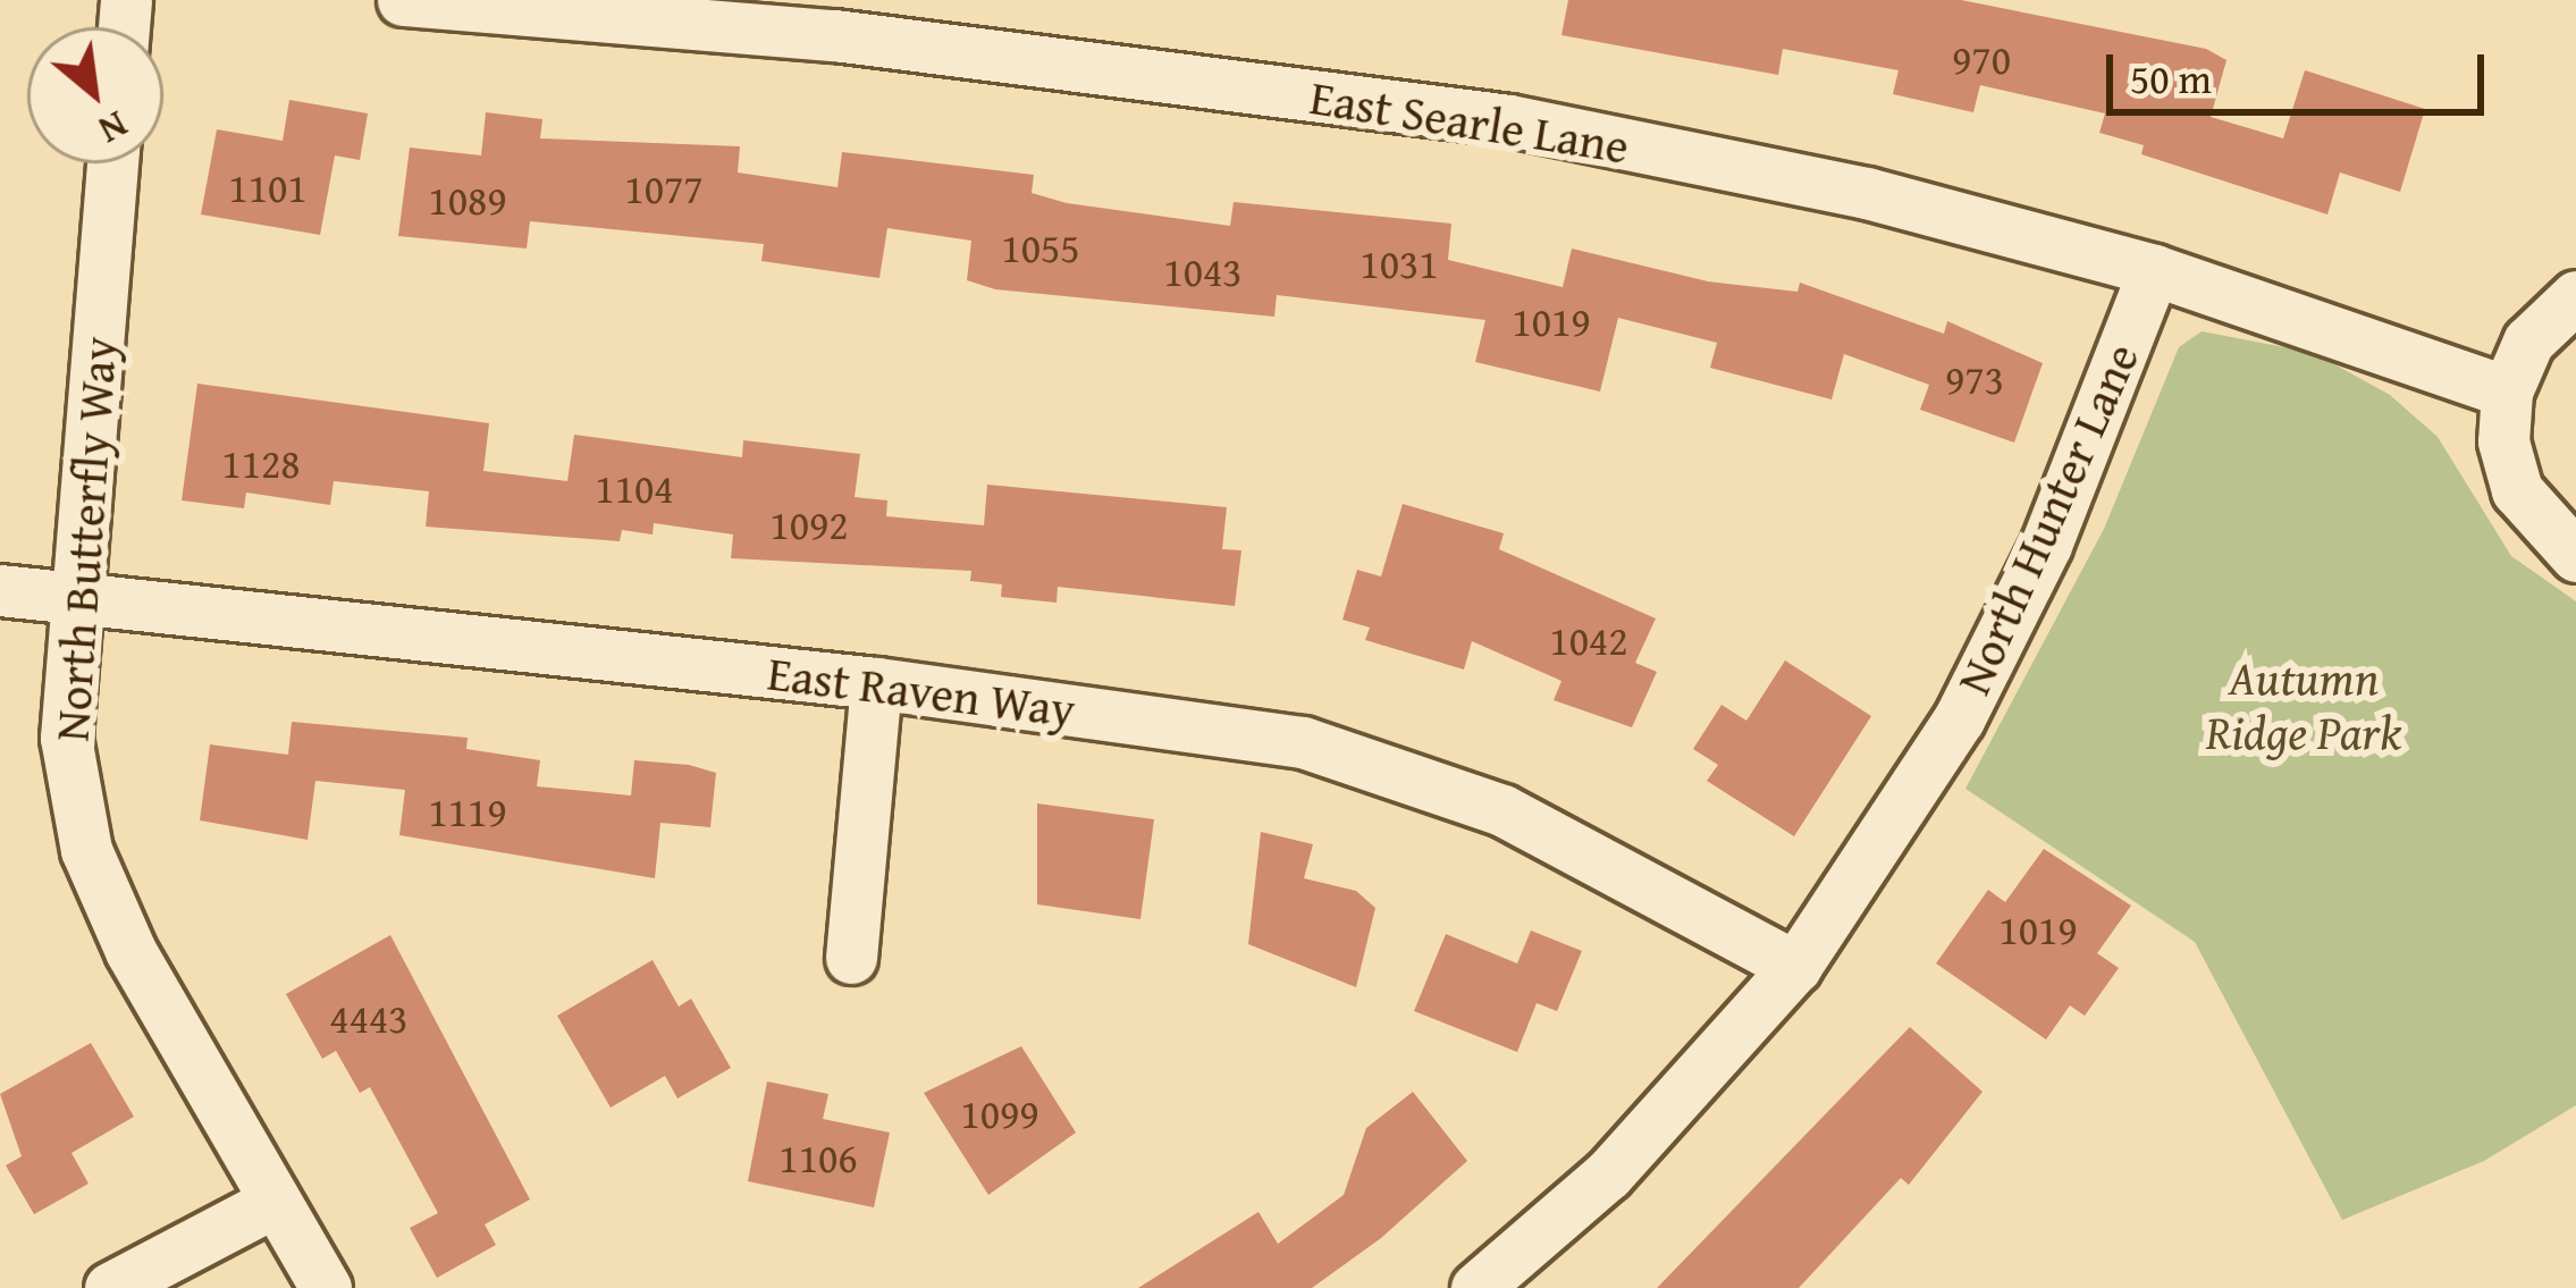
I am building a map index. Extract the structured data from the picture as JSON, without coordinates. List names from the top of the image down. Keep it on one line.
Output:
{"streets":{"street":["East Searle Lane","North Hunter Lane","North Butterfly Way","East Raven Way"]},"crossings":[["East Searle Lane","North Hunter Lane"],["North Hunter Lane","East Raven Way"],["North Butterfly Way","East Raven Way"]],"parks":["Autumn Ridge Park"],"house_numbers":["970","1101","1077","1089","1055","1031","1043","1019","973","1128","1104","1092","1042","1119","1019","4443","1099","1106"],"scale_bar":"50 m","north":"bottom right"}
